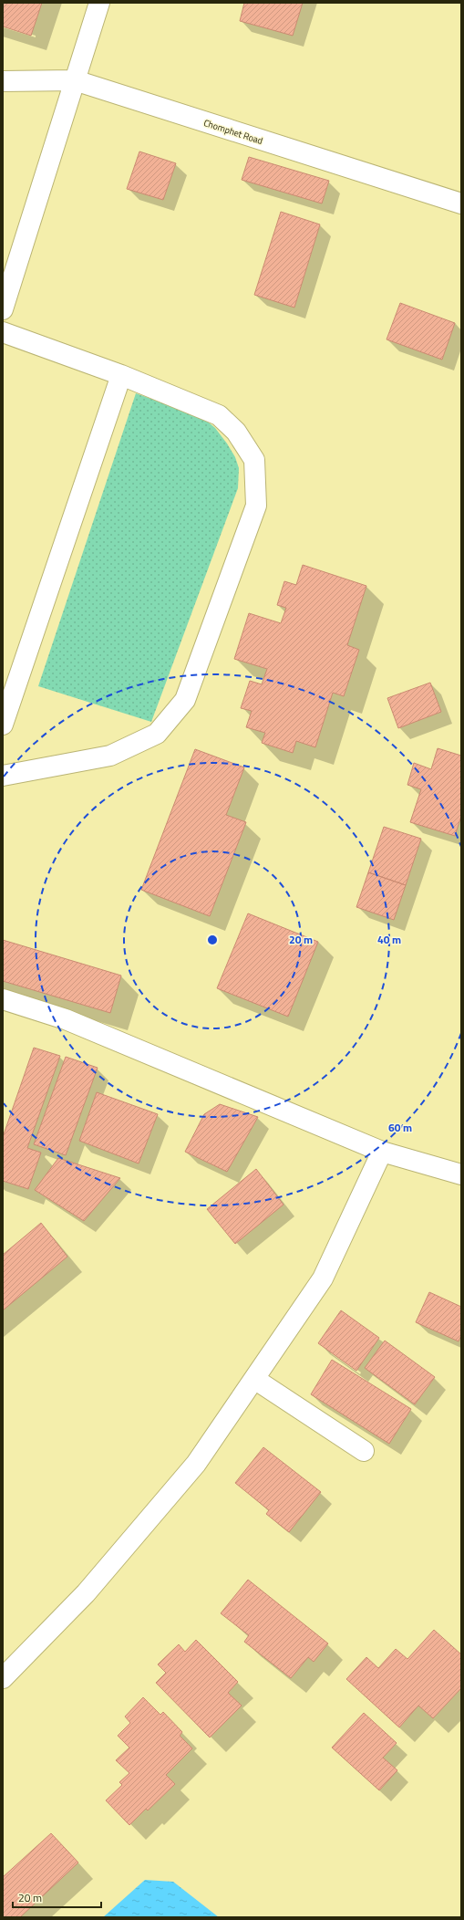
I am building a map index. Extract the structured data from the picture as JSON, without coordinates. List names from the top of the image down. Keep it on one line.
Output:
{"streets":{"street":["Chomphet Road"]},"scale_bar":"20 m","rings":["20 m","40 m","60 m"]}
